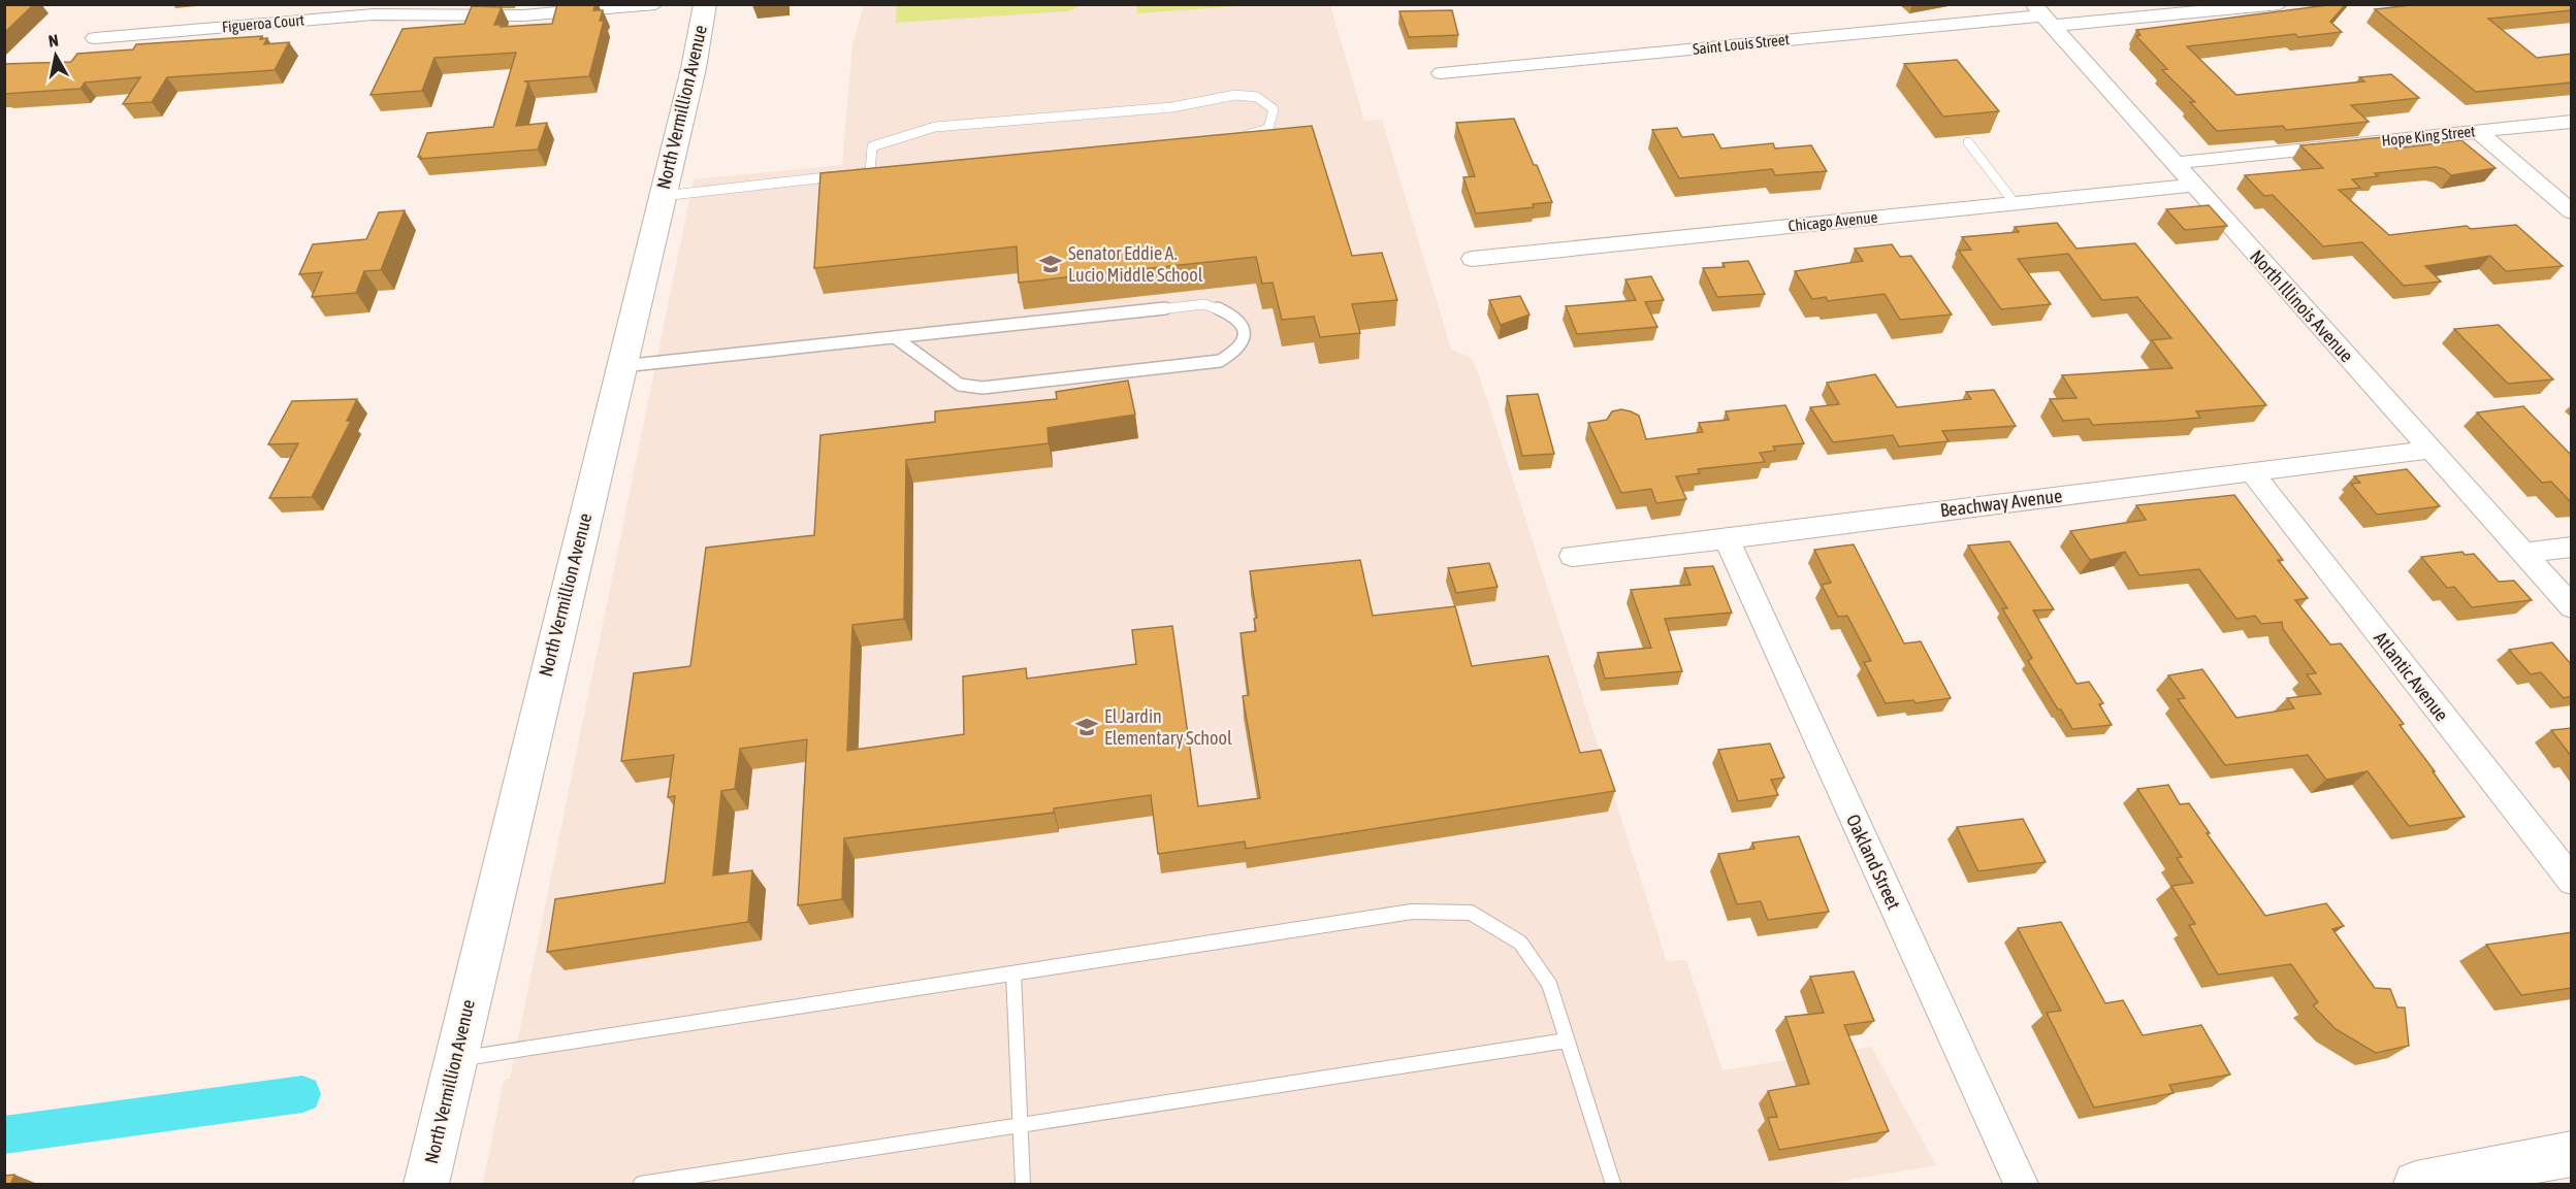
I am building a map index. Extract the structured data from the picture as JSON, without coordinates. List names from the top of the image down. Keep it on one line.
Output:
{"streets":{"street":["Figueroa Court","Saint Louis Street","North Vermillion Avenue","Hope King Street","Chicago Avenue","North Illinois Avenue","Beachway Avenue","Atlantic Avenue","Oakland Street"]},"crossings":[["Saint Louis Street","North Illinois Avenue"],["Hope King Street","North Illinois Avenue"],["Chicago Avenue","North Illinois Avenue"],["North Illinois Avenue","Beachway Avenue"],["Beachway Avenue","Atlantic Avenue"],["Beachway Avenue","Oakland Street"]],"places":{"school or university":["Senator Eddie A. Lucio Middle School","El Jardin Elementary School"]},"north":"top"}
